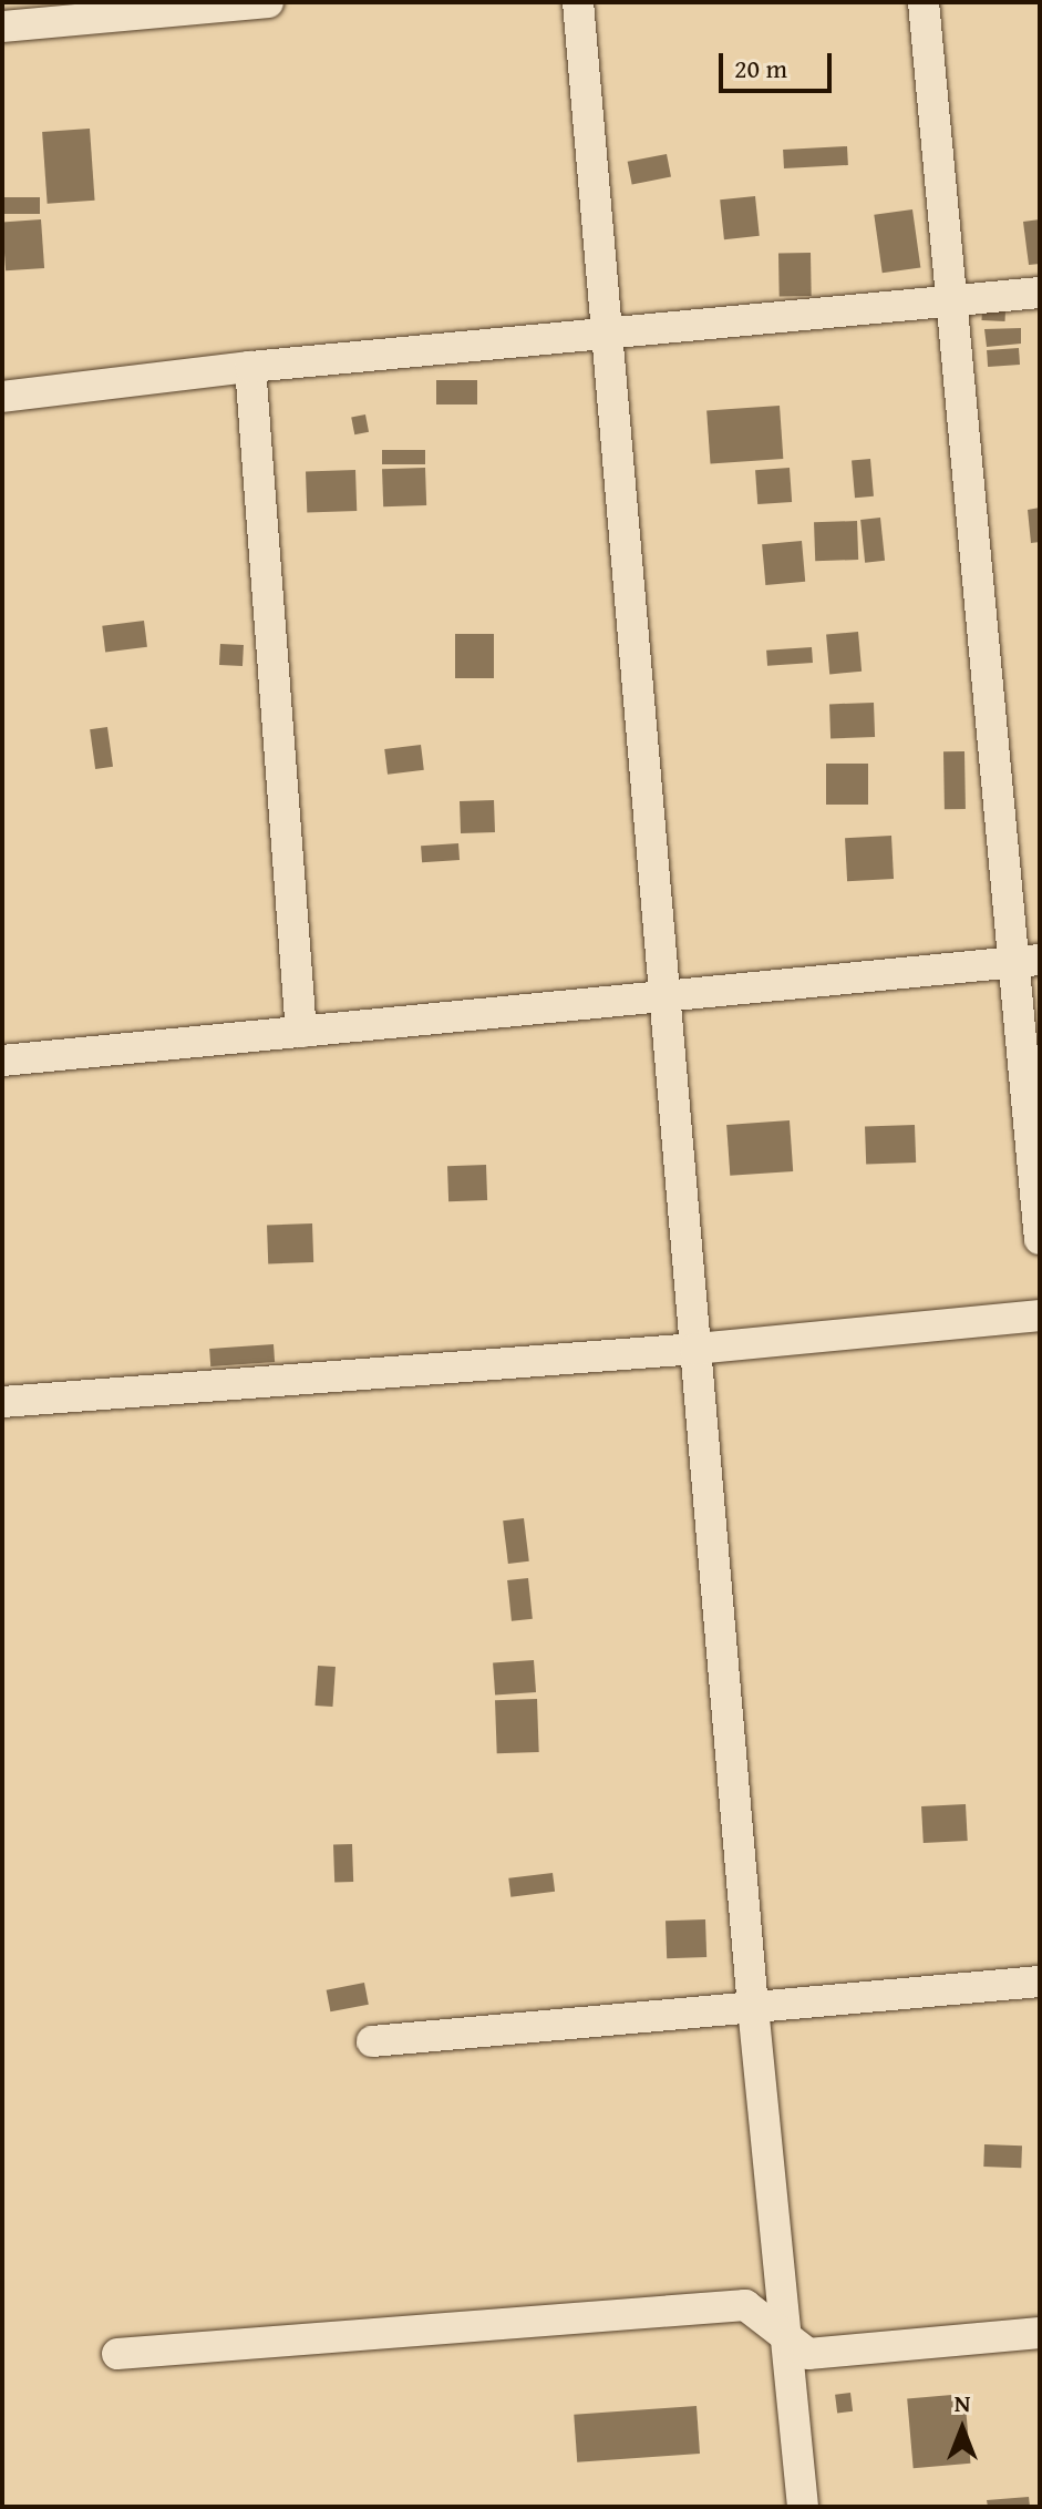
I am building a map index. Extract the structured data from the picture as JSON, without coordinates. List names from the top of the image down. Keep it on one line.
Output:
{"scale_bar":"20 m","north":"top"}
